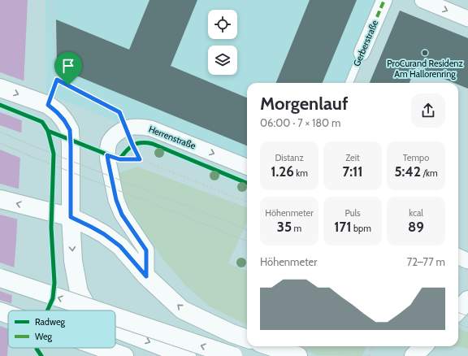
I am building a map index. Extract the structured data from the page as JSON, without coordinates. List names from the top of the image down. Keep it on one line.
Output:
{"streets":{"street":["Gerberstraße","Herrenstraße"]},"one_way":["Herrenstraße"],"places":["ProCurand Residenz Am Hallorenring"],"legend":["Radweg","Weg"],"page":{"heading":["Morgenlauf","06:00 · 7 × 180 m"],"stats":[["Distanz","1.26 km"],["Zeit","7:11"],["Tempo","5:42 /km"],["Höhenmeter","35 m"],["Puls","171 bpm"],["kcal","89"]],"chart":["Höhenmeter","72–77 m"]}}
